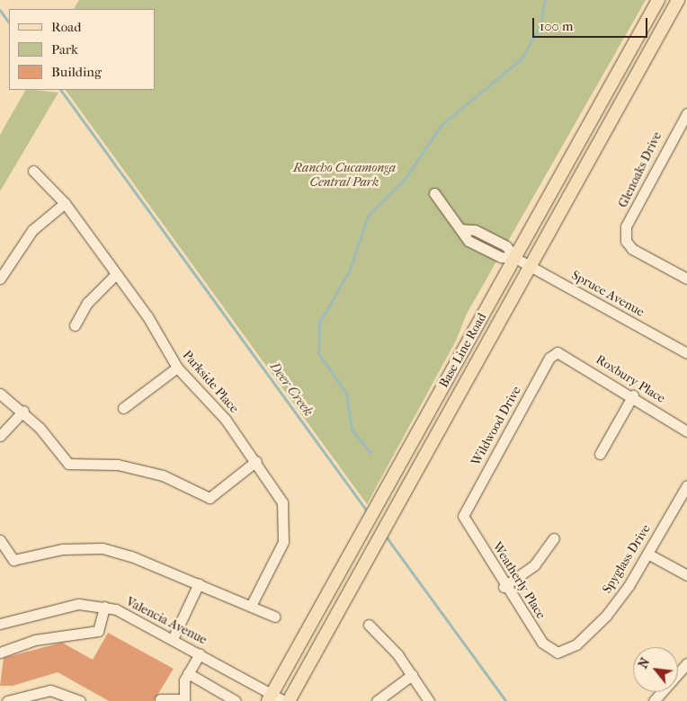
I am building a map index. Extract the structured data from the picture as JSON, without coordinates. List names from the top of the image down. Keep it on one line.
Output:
{"streets":{"main road":["Base Line Road"],"street":["Glenoaks Drive","Spruce Avenue","Roxbury Place","Parkside Place","Wildwood Drive","Spyglass Drive","Weatherly Place","Valencia Avenue"]},"crossings":[["Spruce Avenue","Base Line Road"],["Base Line Road","Valencia Avenue"],["Roxbury Place","Wildwood Drive"],["Wildwood Drive","Weatherly Place"],["Spyglass Drive","Weatherly Place"]],"water":["Deer Creek"],"parks":["Rancho Cucamonga Central Park"],"legend":["Road","Park","Building"],"scale_bar":"100 m","north":"top left"}
